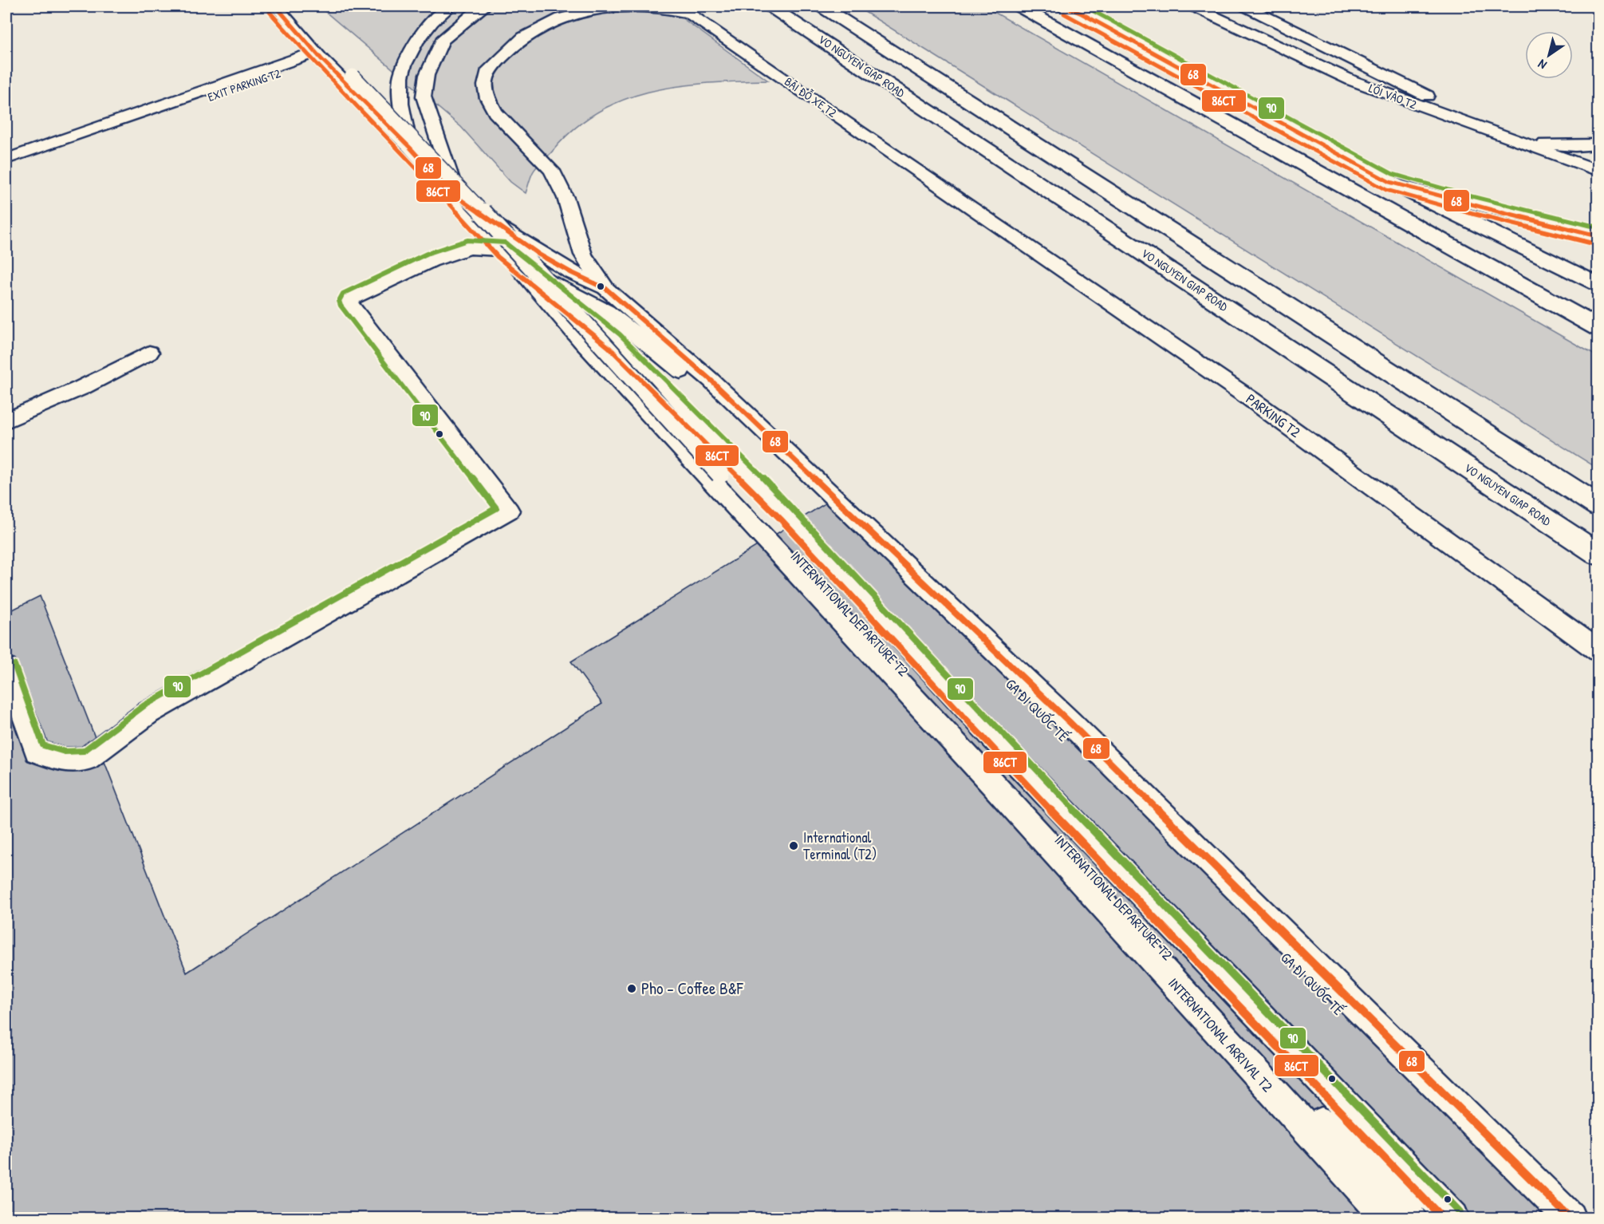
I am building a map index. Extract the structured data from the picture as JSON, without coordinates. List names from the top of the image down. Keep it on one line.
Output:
{"streets":{"main road":["VO NGUYEN GIAP ROAD"],"lane":["EXIT PARKING T2","LỐI VÀO T2","PARKING T2","INTERNATIONAL DEPARTURE T2","GA ĐI QUỐC TẾ","INTERNATIONAL ARRIVAL T2"]},"crossings":[["EXIT PARKING T2","INTERNATIONAL ARRIVAL T2"],["INTERNATIONAL DEPARTURE T2","GA ĐI QUỐC TẾ"],["INTERNATIONAL DEPARTURE T2","INTERNATIONAL ARRIVAL T2"]],"places":["International Terminal (T2)","Pho - Coffee B&F"],"lines":["transit line 68","transit line 90","transit line 86CT"],"north":"bottom left"}
